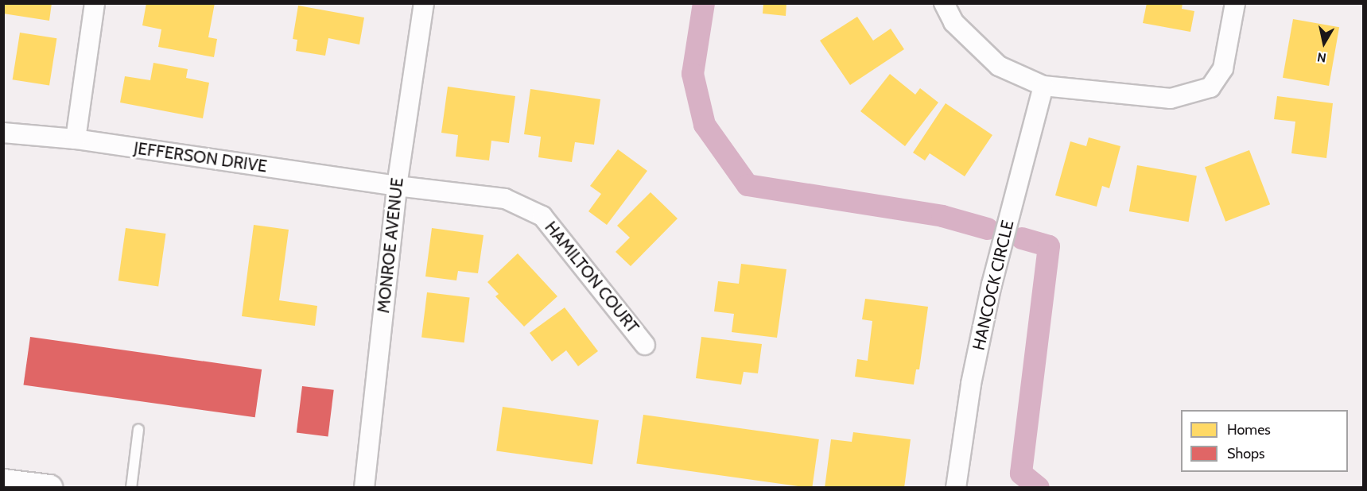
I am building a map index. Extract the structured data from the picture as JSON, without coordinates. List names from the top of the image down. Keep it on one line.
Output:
{"streets":{"street":["JEFFERSON DRIVE","MONROE AVENUE","HAMILTON COURT","HANCOCK CIRCLE"]},"crossings":[["JEFFERSON DRIVE","MONROE AVENUE"],["JEFFERSON DRIVE","HAMILTON COURT"],["MONROE AVENUE","HAMILTON COURT"]],"legend":["Homes","Shops"],"north":"bottom"}
